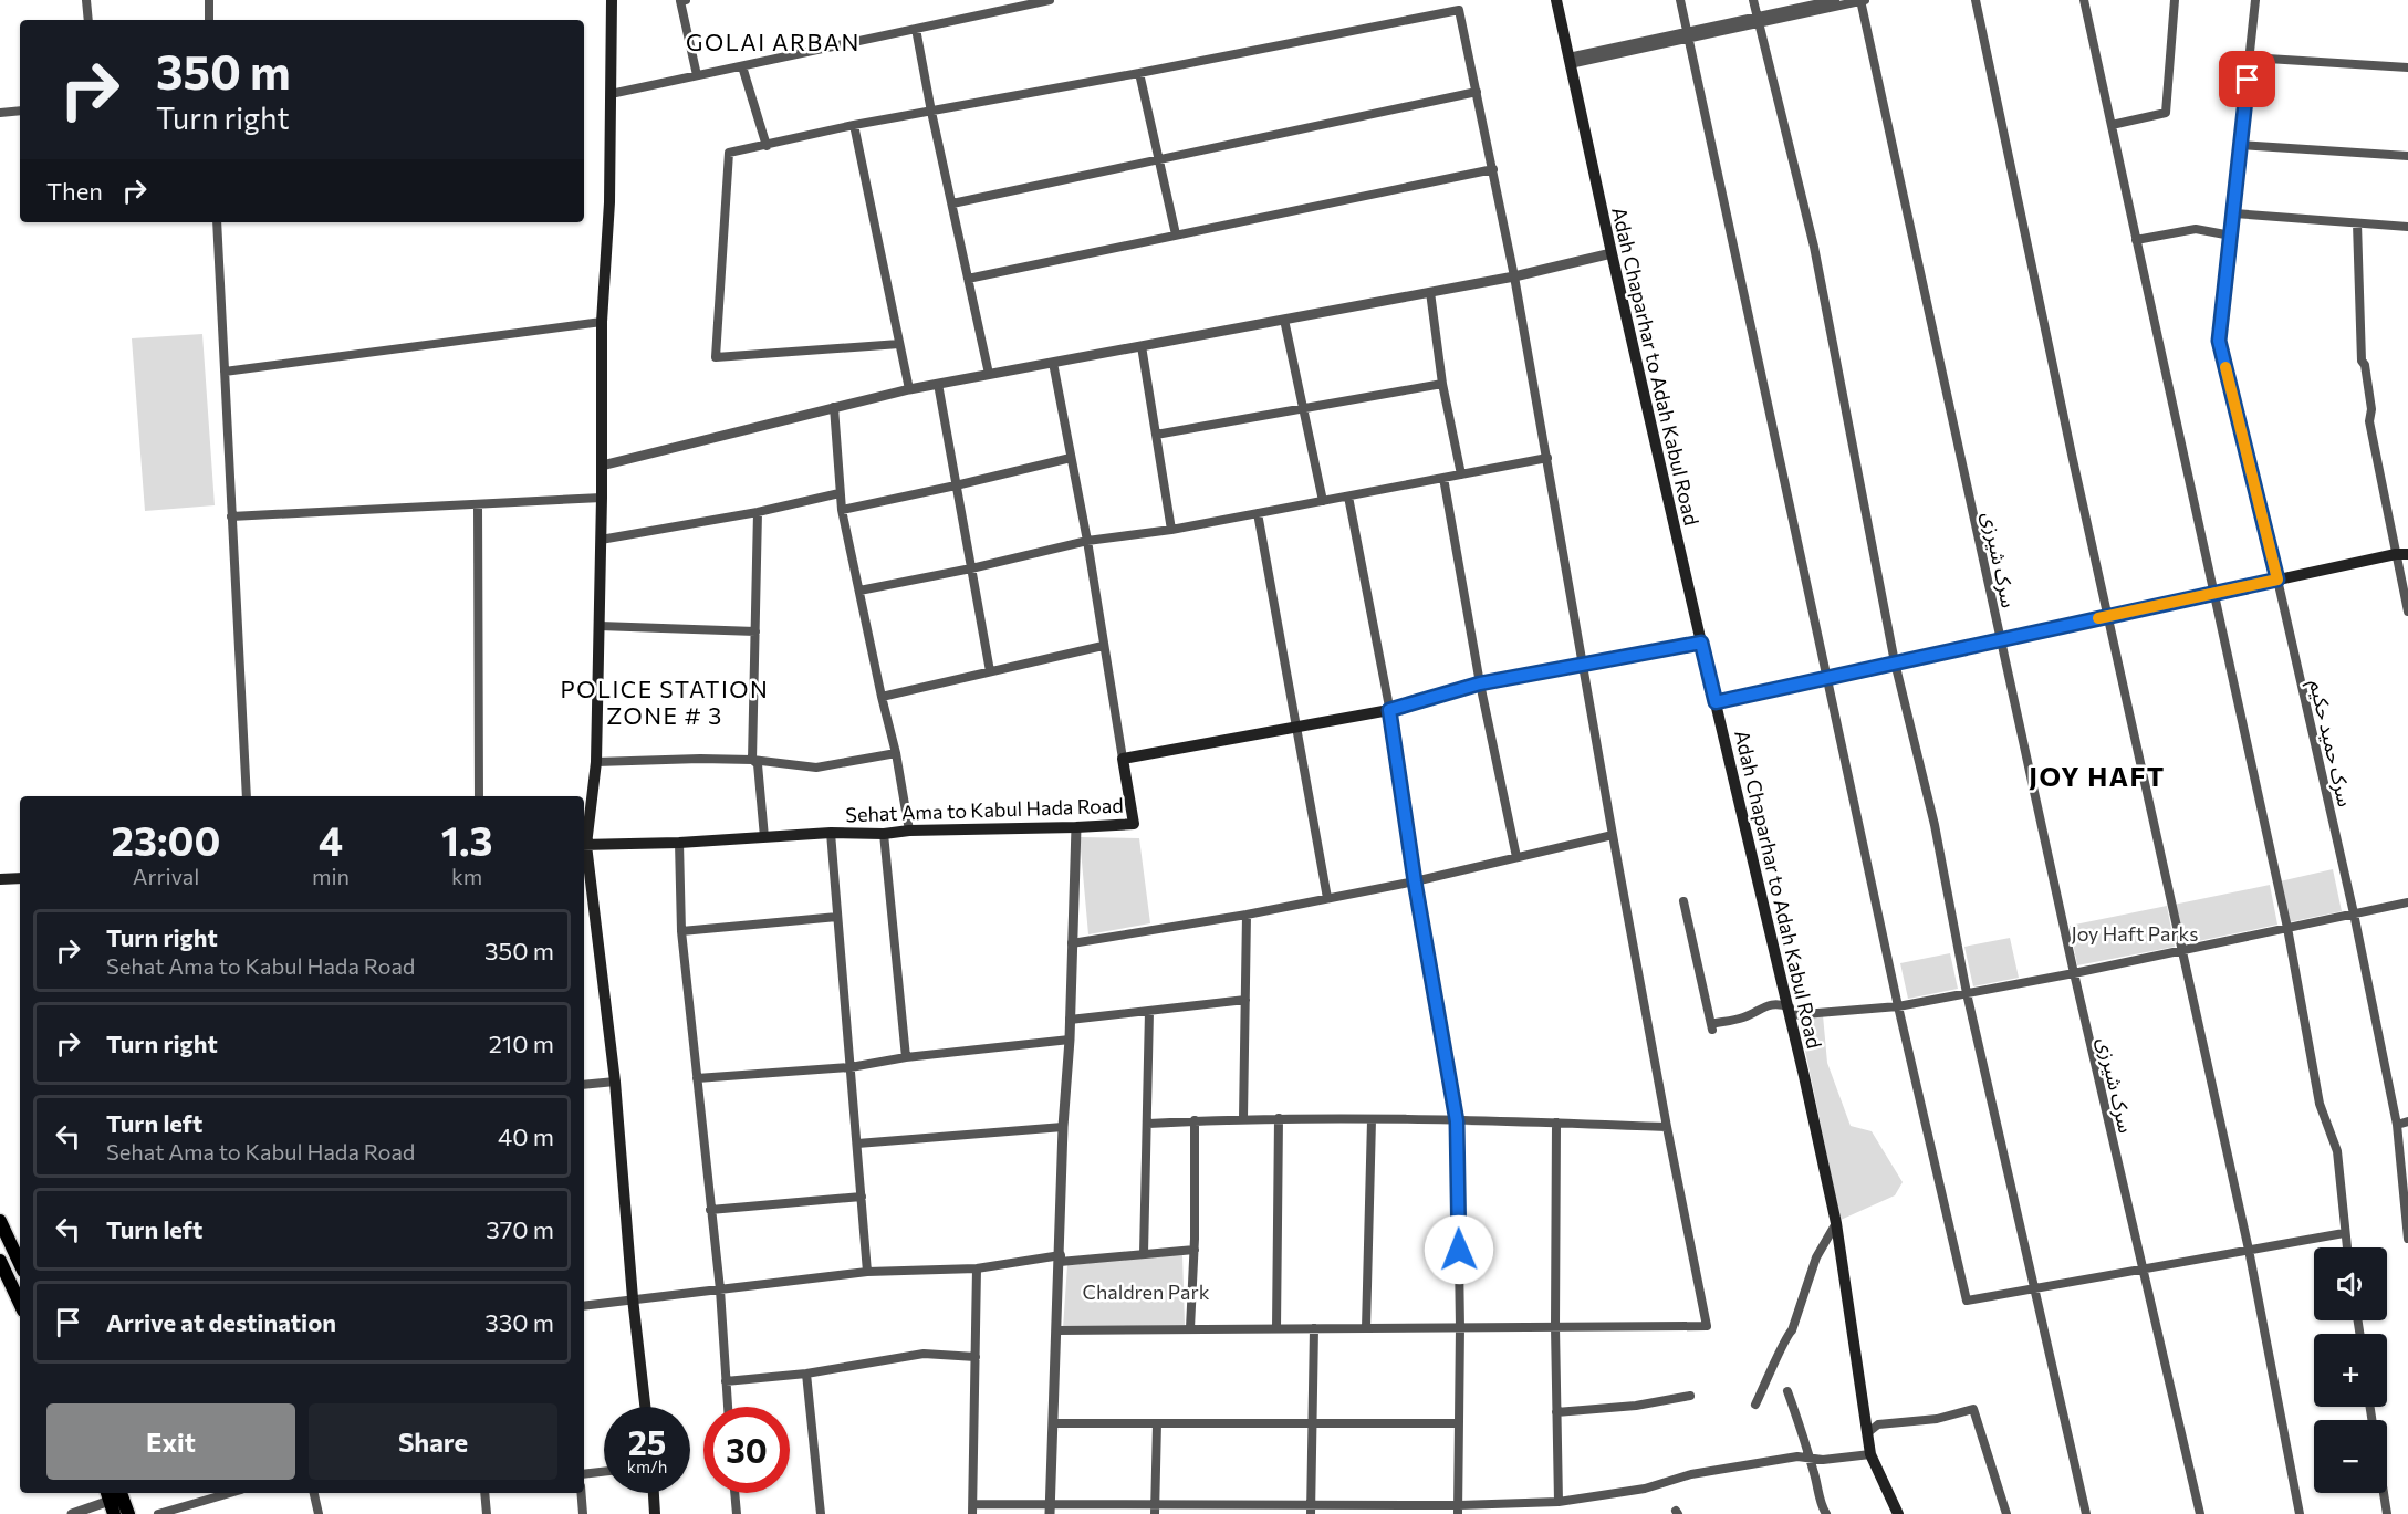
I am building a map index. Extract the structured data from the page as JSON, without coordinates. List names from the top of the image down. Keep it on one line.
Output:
{"streets":{"main road":["Adah Chaparhar to Adah Kabul Road","Sehat Ama to Kabul Hada Road"],"street":["سرک شیرزی","سرک حمید حکیم"]},"districts":["GOLAI ARBAN","POLICE STATION ZONE # 3","JOY HAFT"],"parks":["Joy Haft Parks","Chaldren Park"],"page":{"turn":["350 m","Turn right"],"then":"Then","eta":["23:00","Arrival","4","min","1.3","km"],"list":[{"name":"Turn right","note":"Sehat Ama to Kabul Hada Road","value":"350 m"},{"name":"Turn right","value":"210 m"},{"name":"Turn left","note":"Sehat Ama to Kabul Hada Road","value":"40 m"},{"name":"Turn left","value":"370 m"},{"name":"Arrive at destination","value":"330 m"}],"map_buttons":["+","−"],"buttons":["Exit","Share"],"speed":"25 km/h","limit":"30"}}
